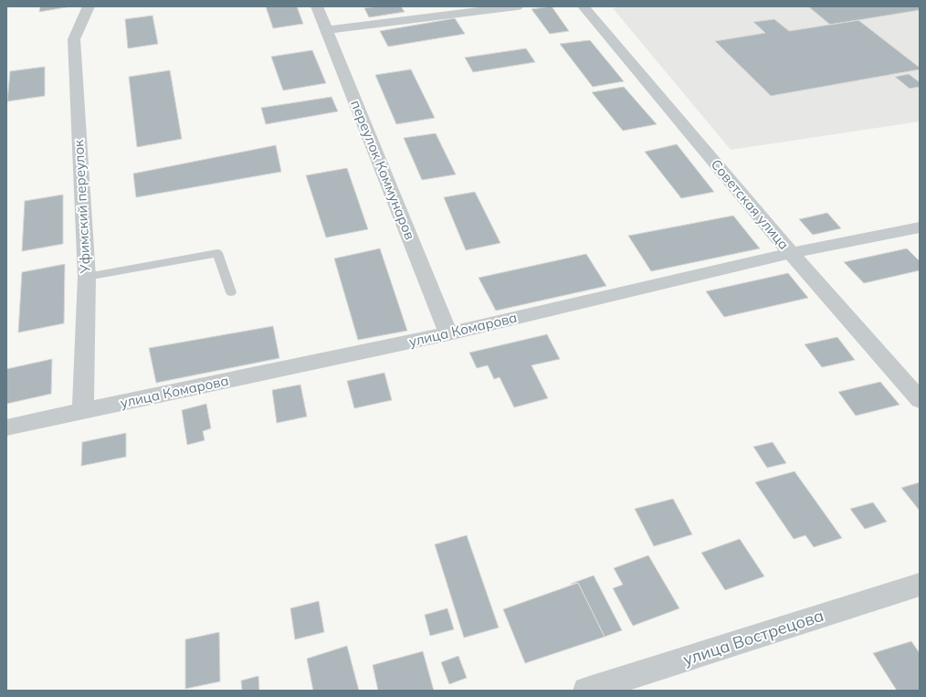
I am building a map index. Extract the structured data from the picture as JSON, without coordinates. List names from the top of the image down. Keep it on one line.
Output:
{"streets":{"street":["переулок Коммунаров","Советская улица","Уфимский переулок","улица Комарова","улица Вострецова"]},"crossings":[["переулок Коммунаров","улица Комарова"],["Советская улица","улица Комарова"],["Уфимский переулок","улица Комарова"]]}
